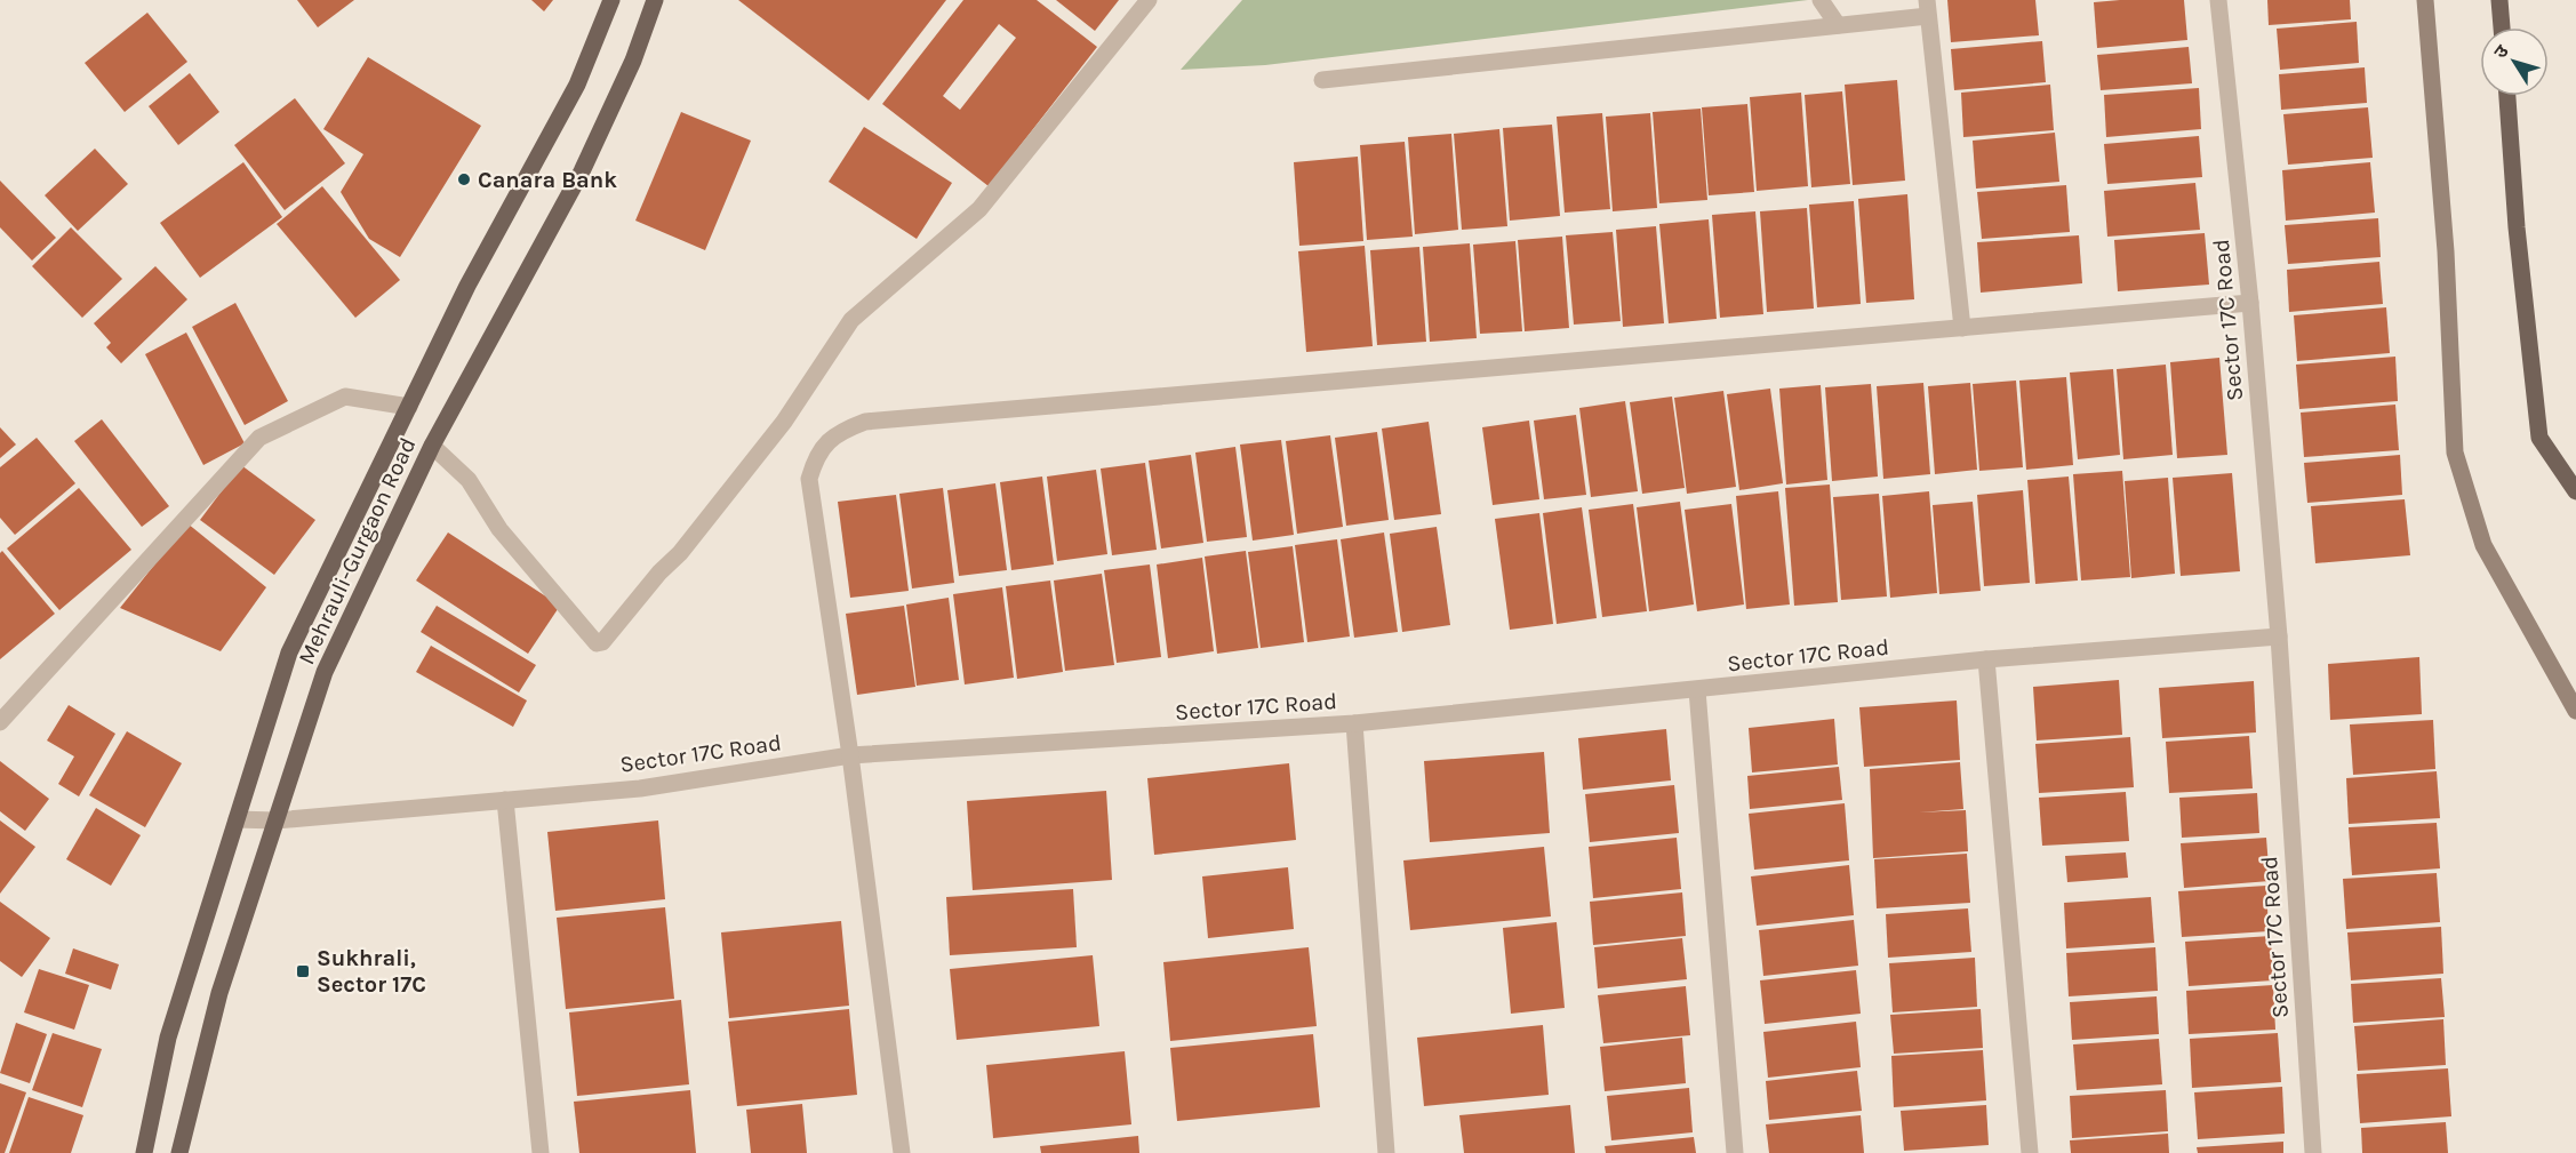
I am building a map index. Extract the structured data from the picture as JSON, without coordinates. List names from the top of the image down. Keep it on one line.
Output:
{"streets":{"main road":["Mehrauli-Gurgaon Road"],"street":["Sector 17C Road"]},"crossings":[["Sector 17C Road","Mehrauli-Gurgaon Road"]],"places":{"other":["Canara Bank"],"transit":["Sukhrali, Sector 17C"]},"north":"top left"}
